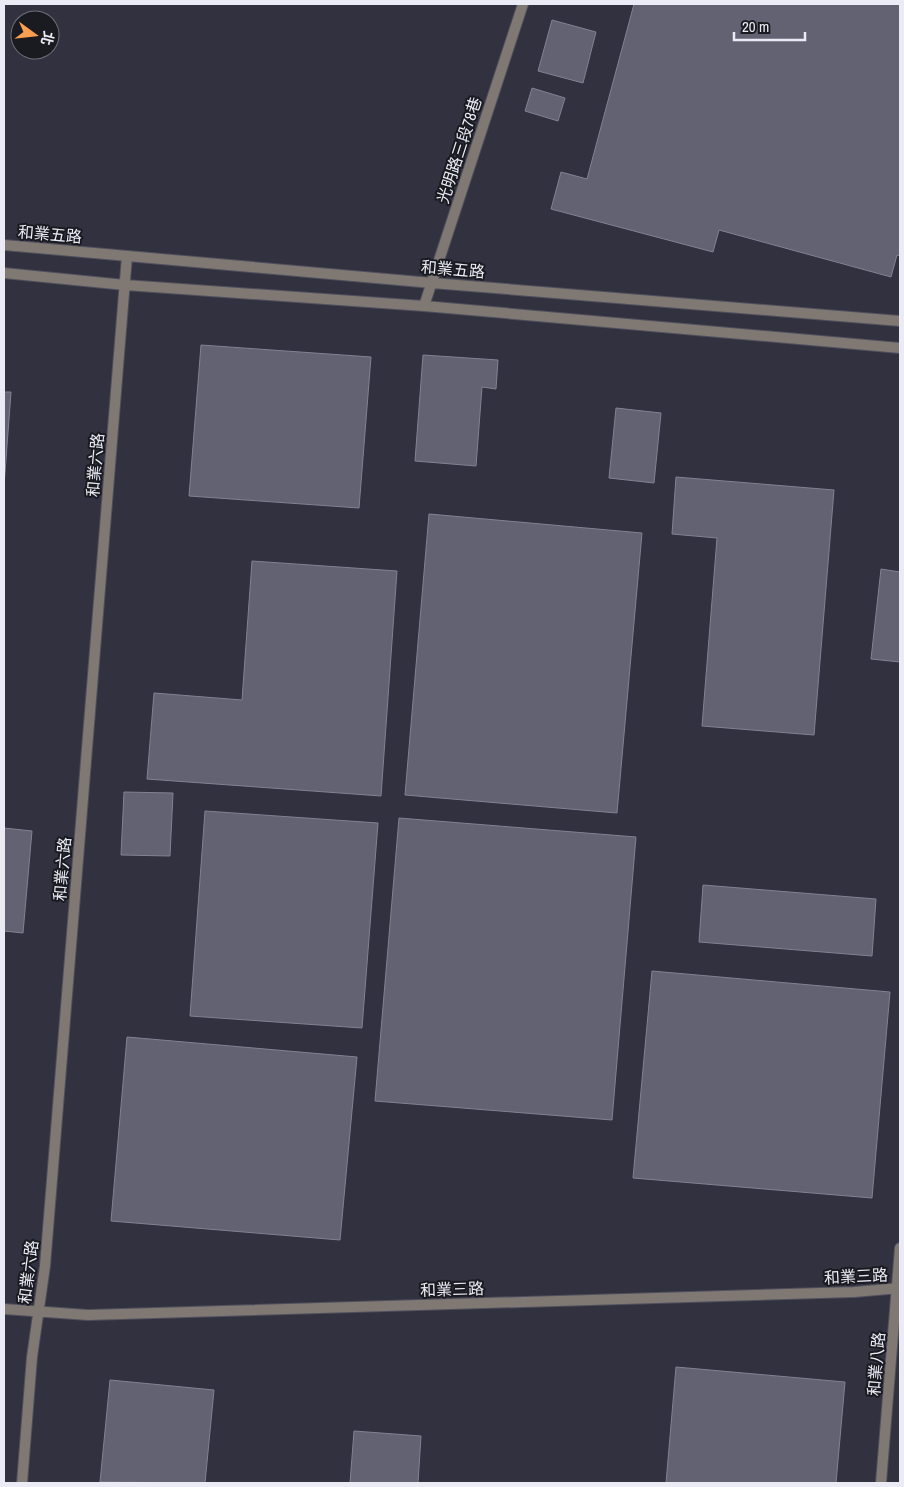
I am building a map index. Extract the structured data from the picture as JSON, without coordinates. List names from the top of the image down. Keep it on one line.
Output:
{"streets":{"street":["光明路三段78巷","和業五路","和業六路","和業三路","和業八路"]},"crossings":[["光明路三段78巷","和業五路"],["和業五路","和業六路"],["和業六路","和業三路"],["和業三路","和業八路"]],"scale_bar":"20 m","north":"right"}
